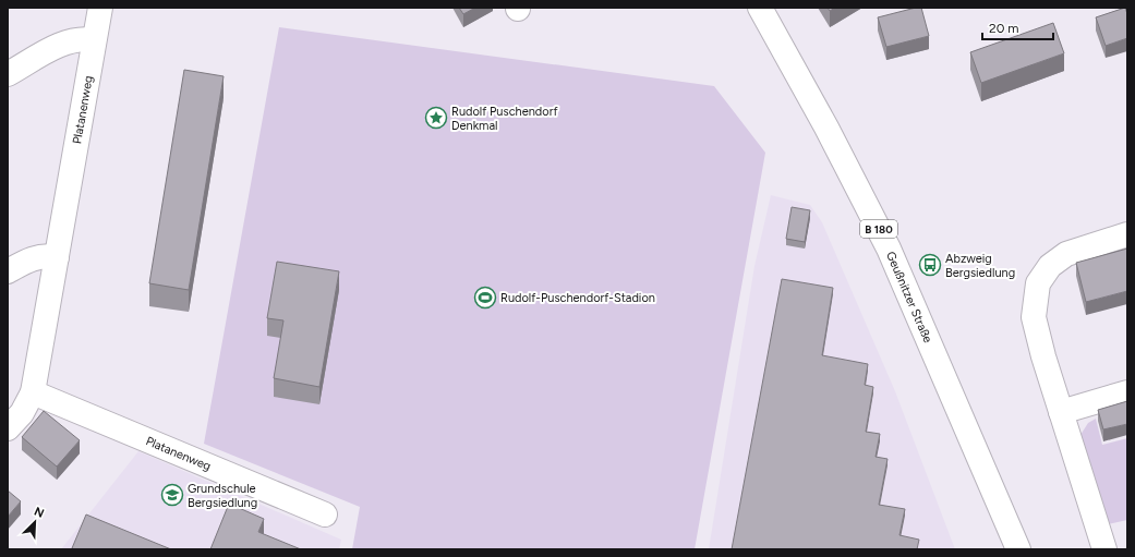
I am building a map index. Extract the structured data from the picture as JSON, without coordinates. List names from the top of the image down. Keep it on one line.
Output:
{"streets":{"street":["Platanenweg","B 180","Geußnitzer Straße"]},"places":{"place":["Rudolf Puschendorf Denkmal"],"bus stop":["Abzweig Bergsiedlung"],"sports":["Rudolf-Puschendorf-Stadion"],"school or university":["Grundschule Bergsiedlung"]},"scale_bar":"20 m","north":"top right"}
